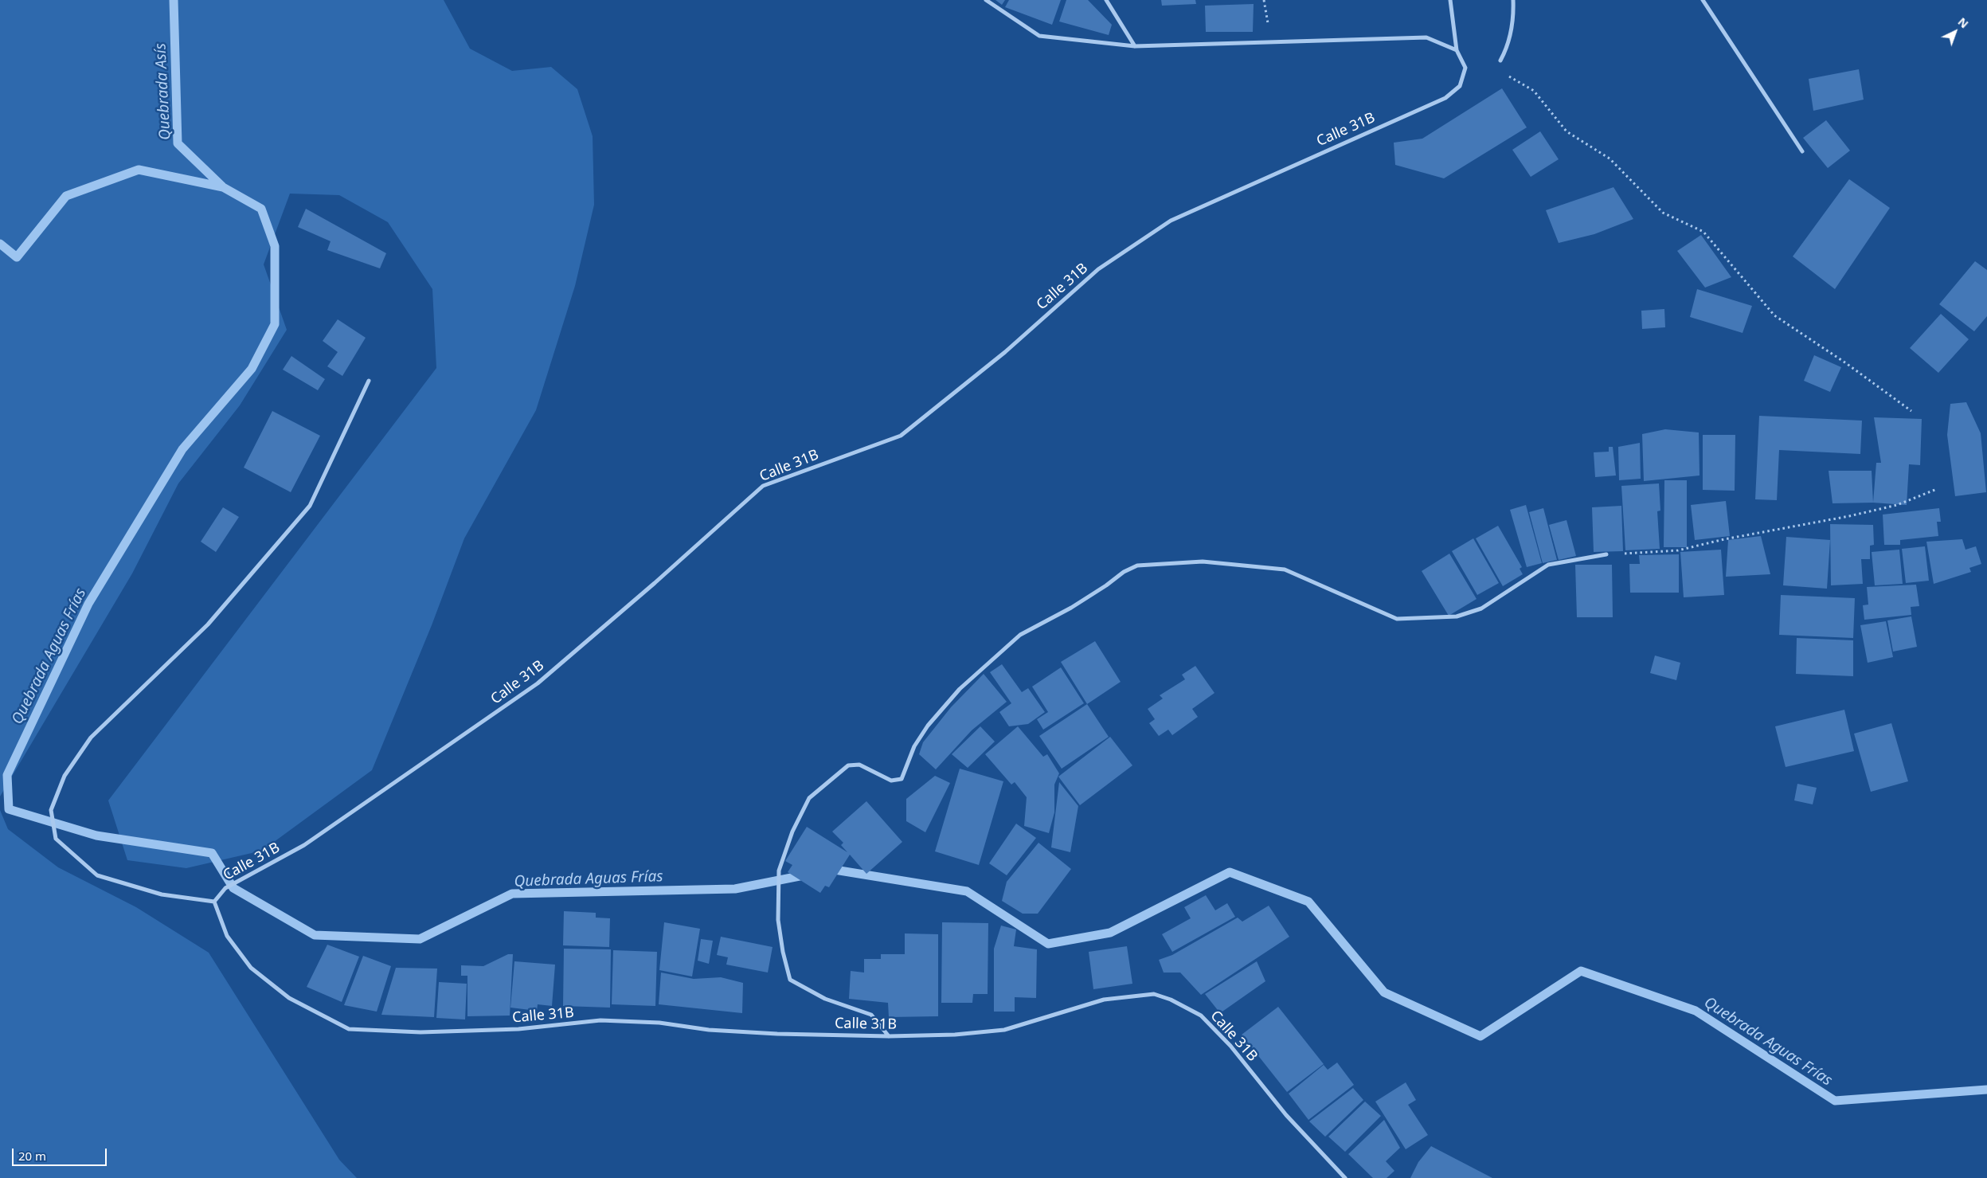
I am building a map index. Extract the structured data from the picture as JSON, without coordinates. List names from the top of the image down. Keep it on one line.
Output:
{"streets":{"street":["Calle 31B"]},"water":["Quebrada Asís","Quebrada Aguas Frías"],"scale_bar":"20 m","north":"top right"}
